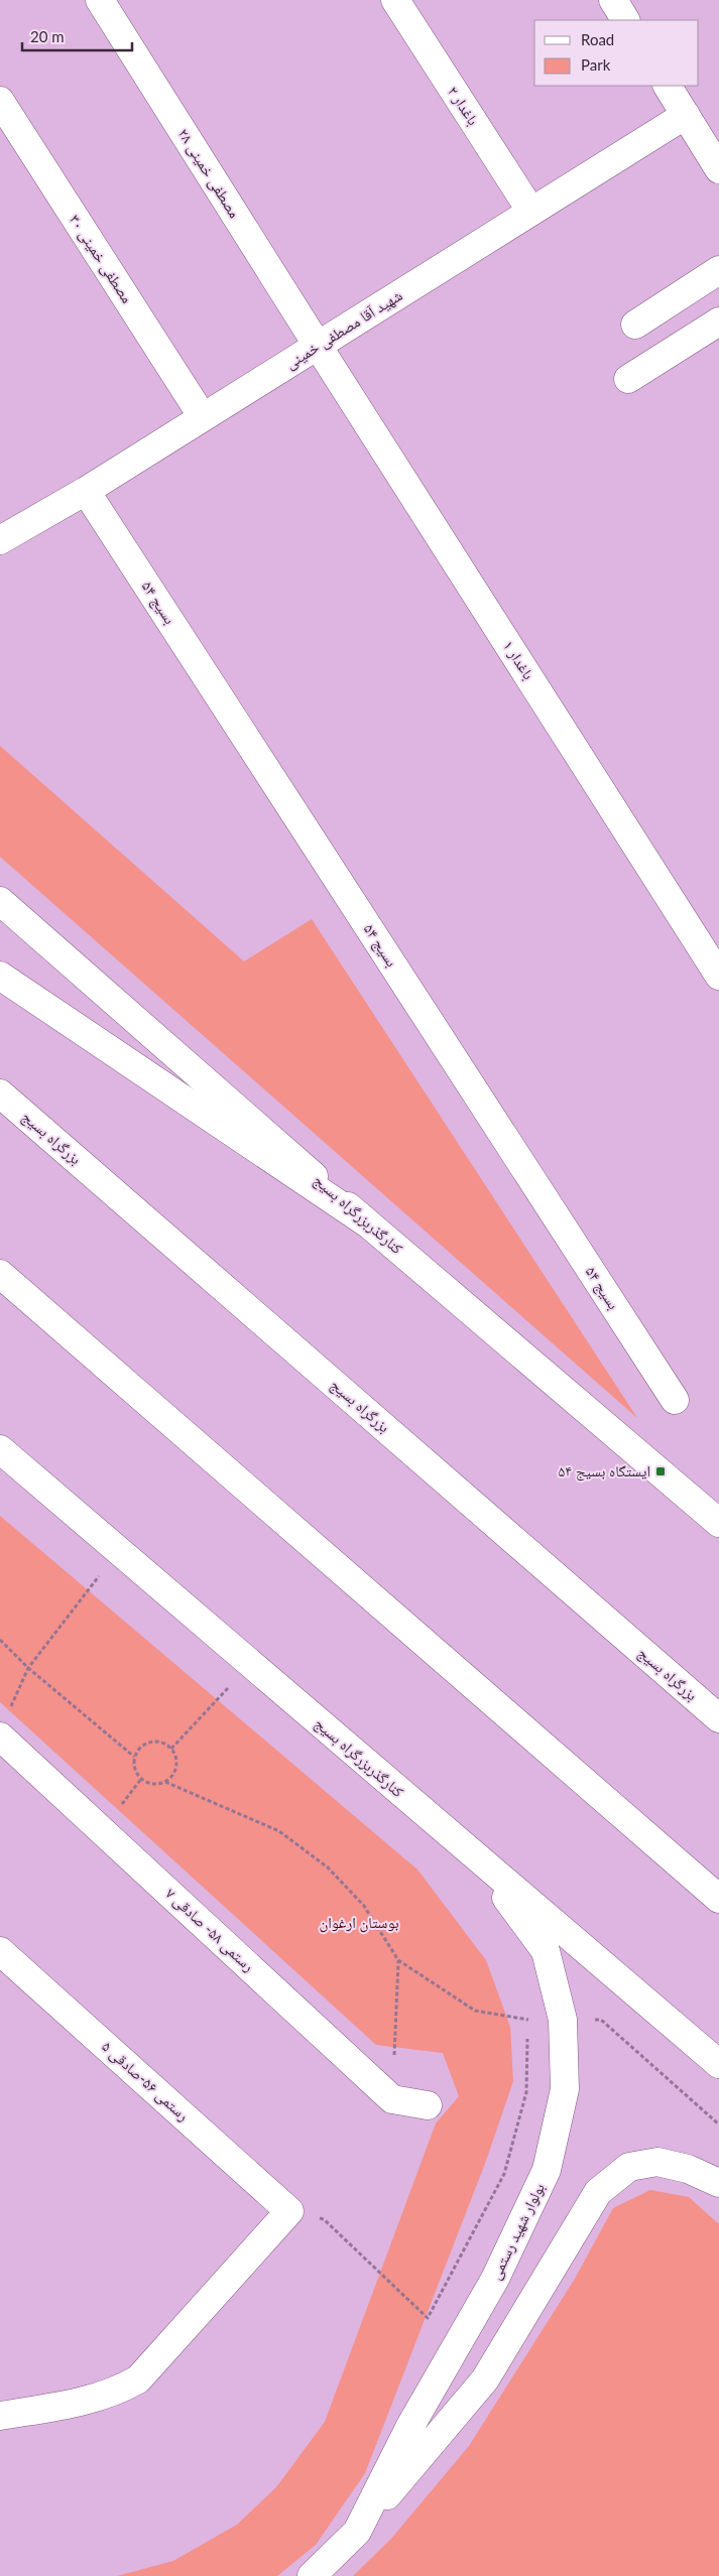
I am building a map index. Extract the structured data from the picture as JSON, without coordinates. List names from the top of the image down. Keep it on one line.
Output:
{"streets":{"main road":["باغدار ۲","مصطفی خمینی ۲۸","مصطفی خمینی ۳۰","شهید آقا مصطفی خمینی","بسیج ۵۴","باغدار ۱","بزرگراه بسیج","کنارگذربزرگراه بسیج","رستمی ۵۸- صادقی ۷","رستمی ۵۶-صادقی ۵","بولوار شهید رستمی"]},"crossings":[["باغدار ۲","شهید آقا مصطفی خمینی"],["مصطفی خمینی ۲۸","شهید آقا مصطفی خمینی"],["مصطفی خمینی ۲۸","باغدار ۱"],["مصطفی خمینی ۳۰","شهید آقا مصطفی خمینی"],["شهید آقا مصطفی خمینی","بسیج ۵۴"],["شهید آقا مصطفی خمینی","باغدار ۱"],["کنارگذربزرگراه بسیج","بولوار شهید رستمی"]],"parks":["بوستان ارغوان"],"places":{"transit":["ایستگاه بسیج ۵۴"]},"legend":["Road","Park"],"scale_bar":"20 m"}
